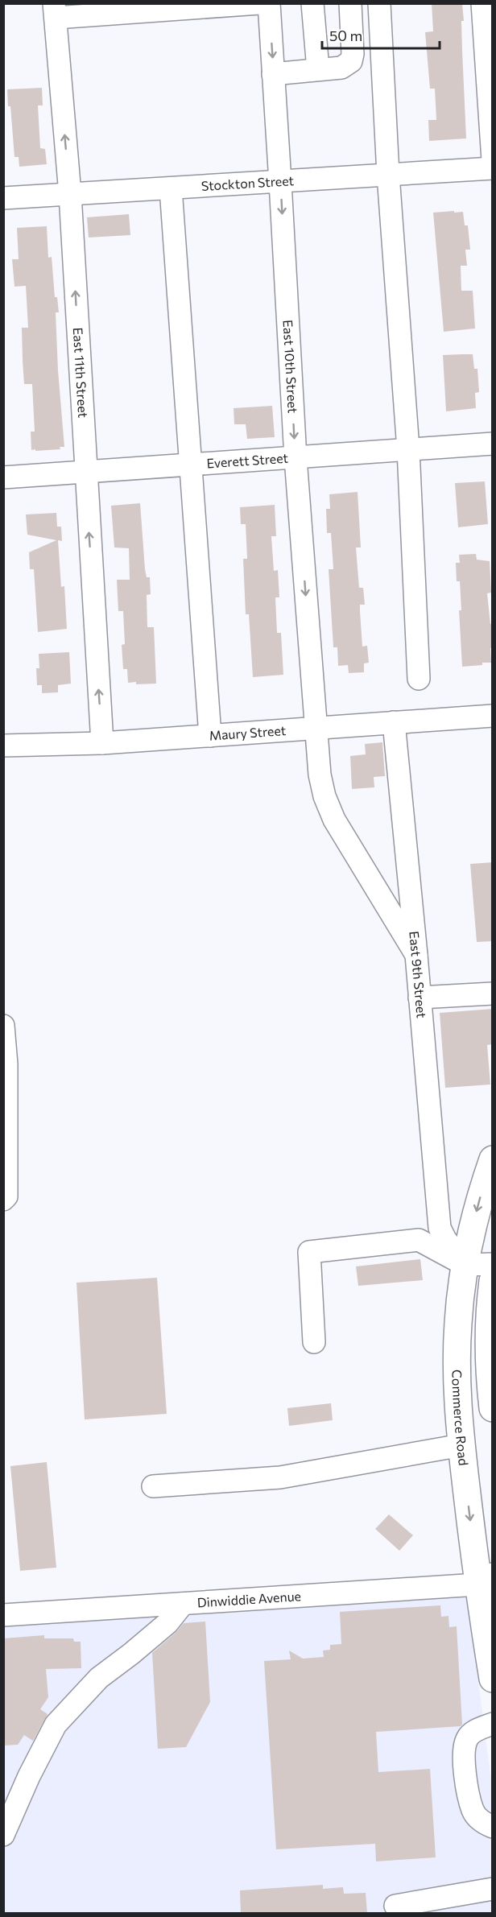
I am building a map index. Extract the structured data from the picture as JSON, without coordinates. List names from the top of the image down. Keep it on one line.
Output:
{"streets":{"main road":["Commerce Road"],"street":["Stockton Street","East 10th Street","East 11th Street","Everett Street","Maury Street","East 9th Street","Dinwiddie Avenue"]},"crossings":[["Stockton Street","East 10th Street"],["Stockton Street","East 11th Street"],["East 10th Street","Everett Street"],["East 10th Street","Maury Street"],["East 10th Street","East 9th Street"],["East 11th Street","Everett Street"],["East 11th Street","Maury Street"],["Maury Street","East 9th Street"],["East 9th Street","Commerce Road"],["Commerce Road","Dinwiddie Avenue"]],"one_way":["Commerce Road"],"scale_bar":"50 m"}
